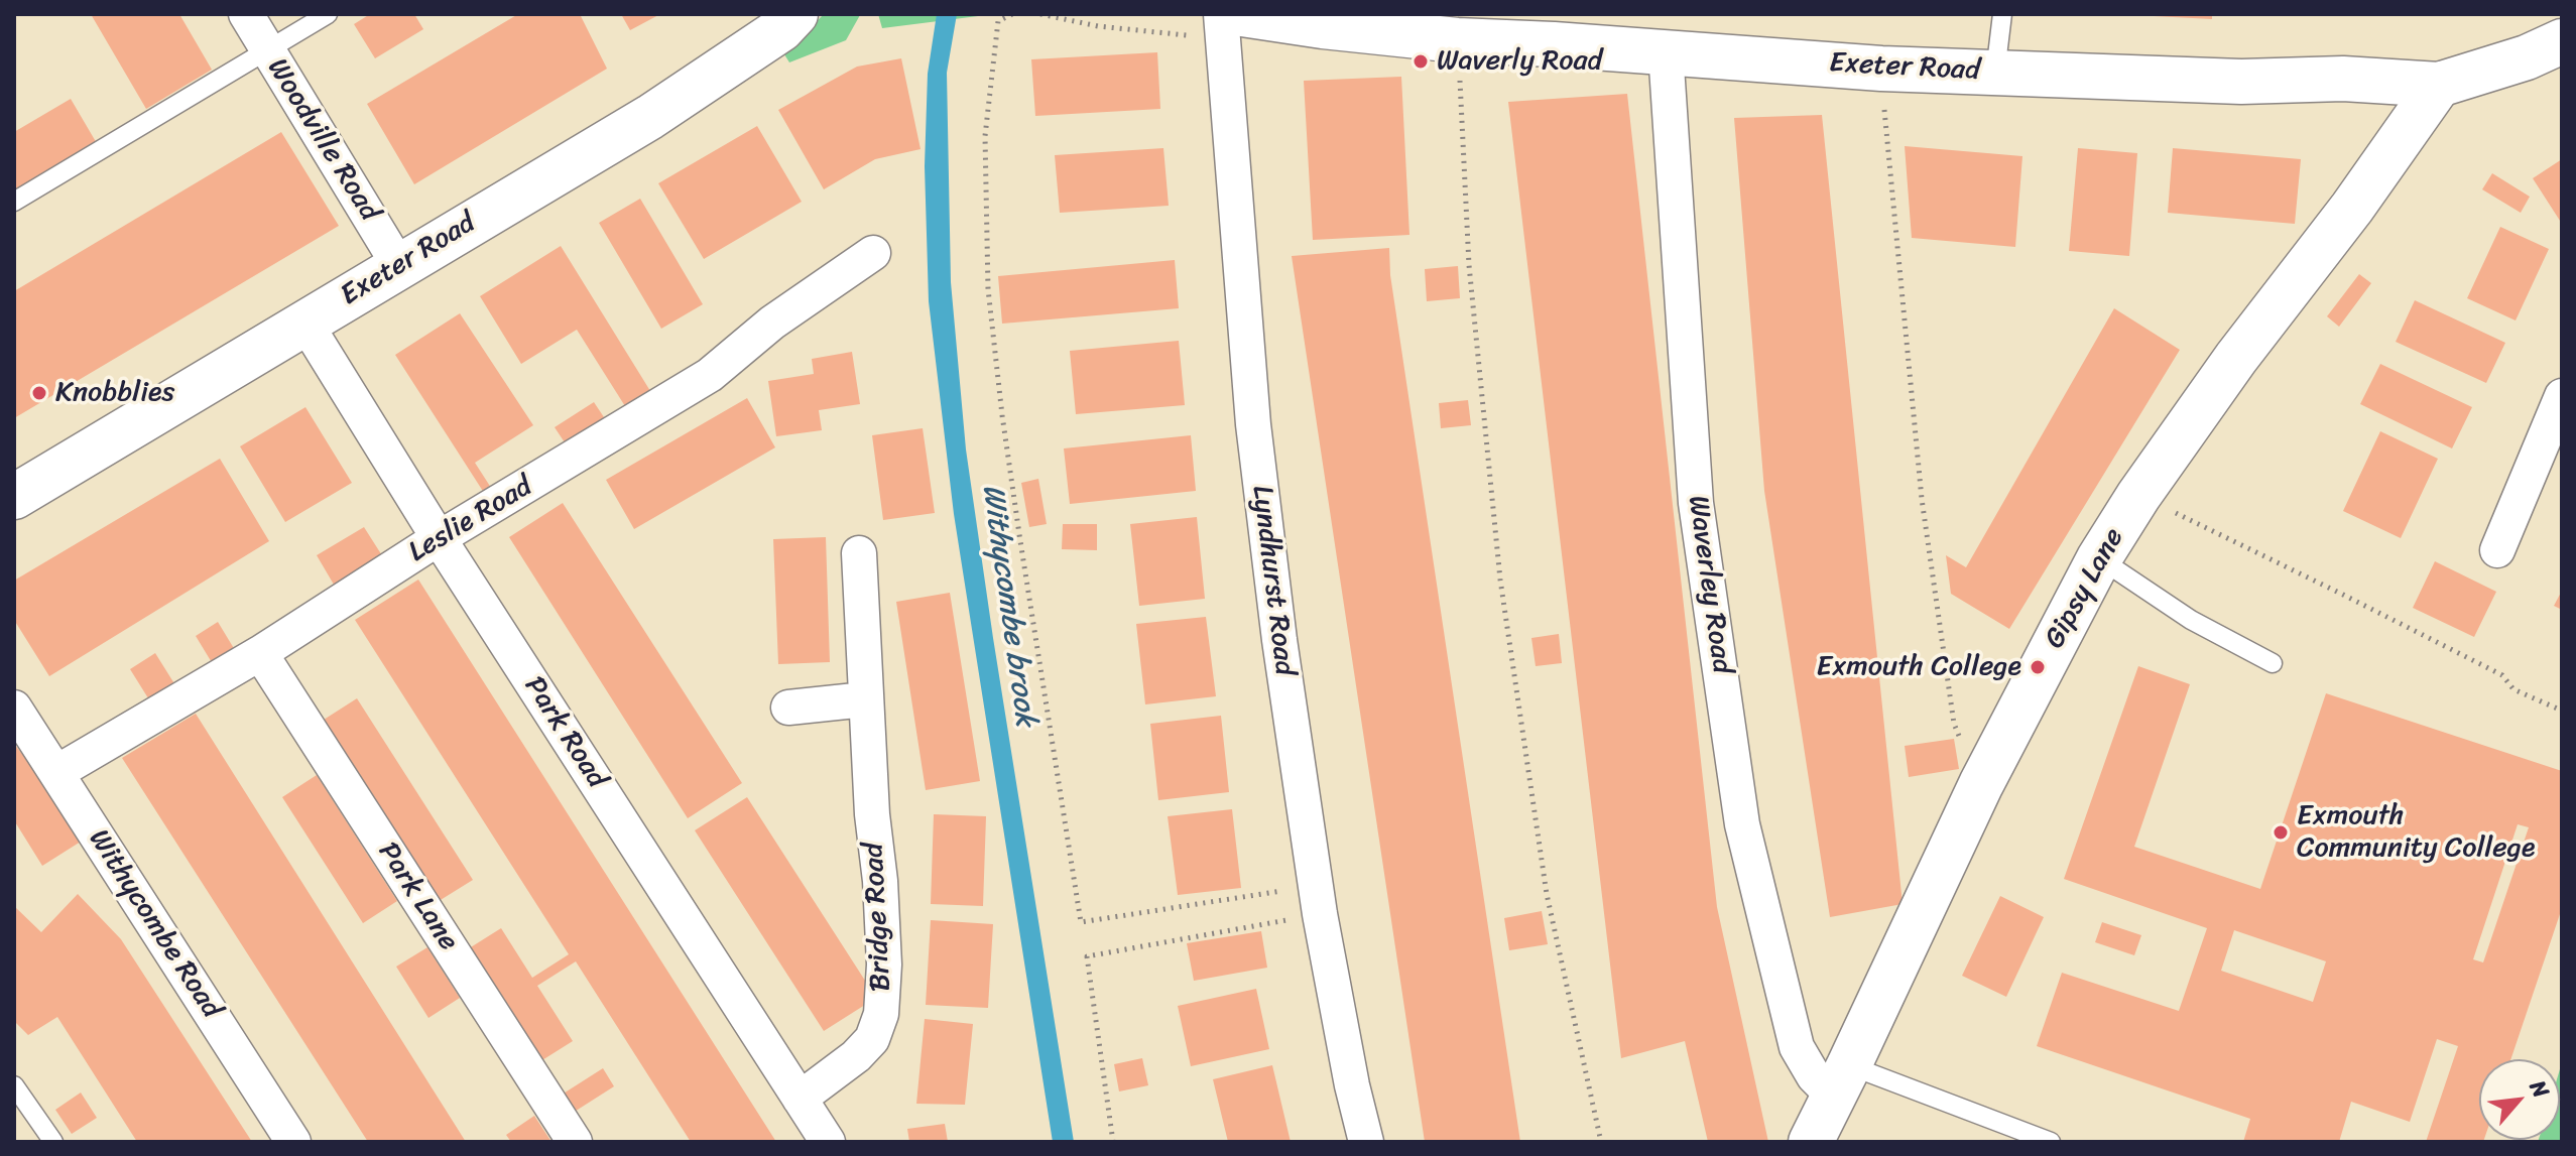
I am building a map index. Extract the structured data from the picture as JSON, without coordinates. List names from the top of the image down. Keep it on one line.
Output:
{"streets":{"main road":["Exeter Road","Gipsy Lane"],"street":["Woodville Road","Leslie Road","Lyndhurst Road","Waverley Road","Park Road","Park Lane","Bridge Road","Withycombe Road"]},"crossings":[["Exeter Road","Woodville Road"],["Exeter Road","Waverley Road"],["Exeter Road","Gipsy Lane"],["Exeter Road","Park Road"],["Leslie Road","Park Road"],["Leslie Road","Park Lane"],["Leslie Road","Withycombe Road"],["Waverley Road","Gipsy Lane"],["Park Road","Bridge Road"]],"water":["Withycombe brook"],"places":["Waverly Road","Knobblies","Exmouth College","Exmouth Community College"],"north":"top right"}
